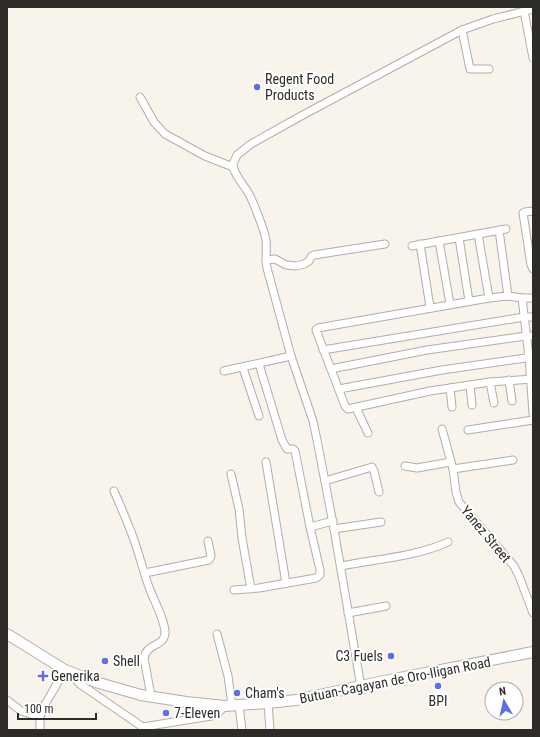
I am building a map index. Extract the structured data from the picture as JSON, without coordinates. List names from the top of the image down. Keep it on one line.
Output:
{"streets":{"highway":["Butuan-Cagayan de Oro-Iligan Road"],"street":["Yanez Street"]},"places":{"other":["Regent Food Products","C3 Fuels","Shell","BPI","Cham's","7-Eleven"],"health":["Generika"]},"scale_bar":"100 m","north":"top"}
